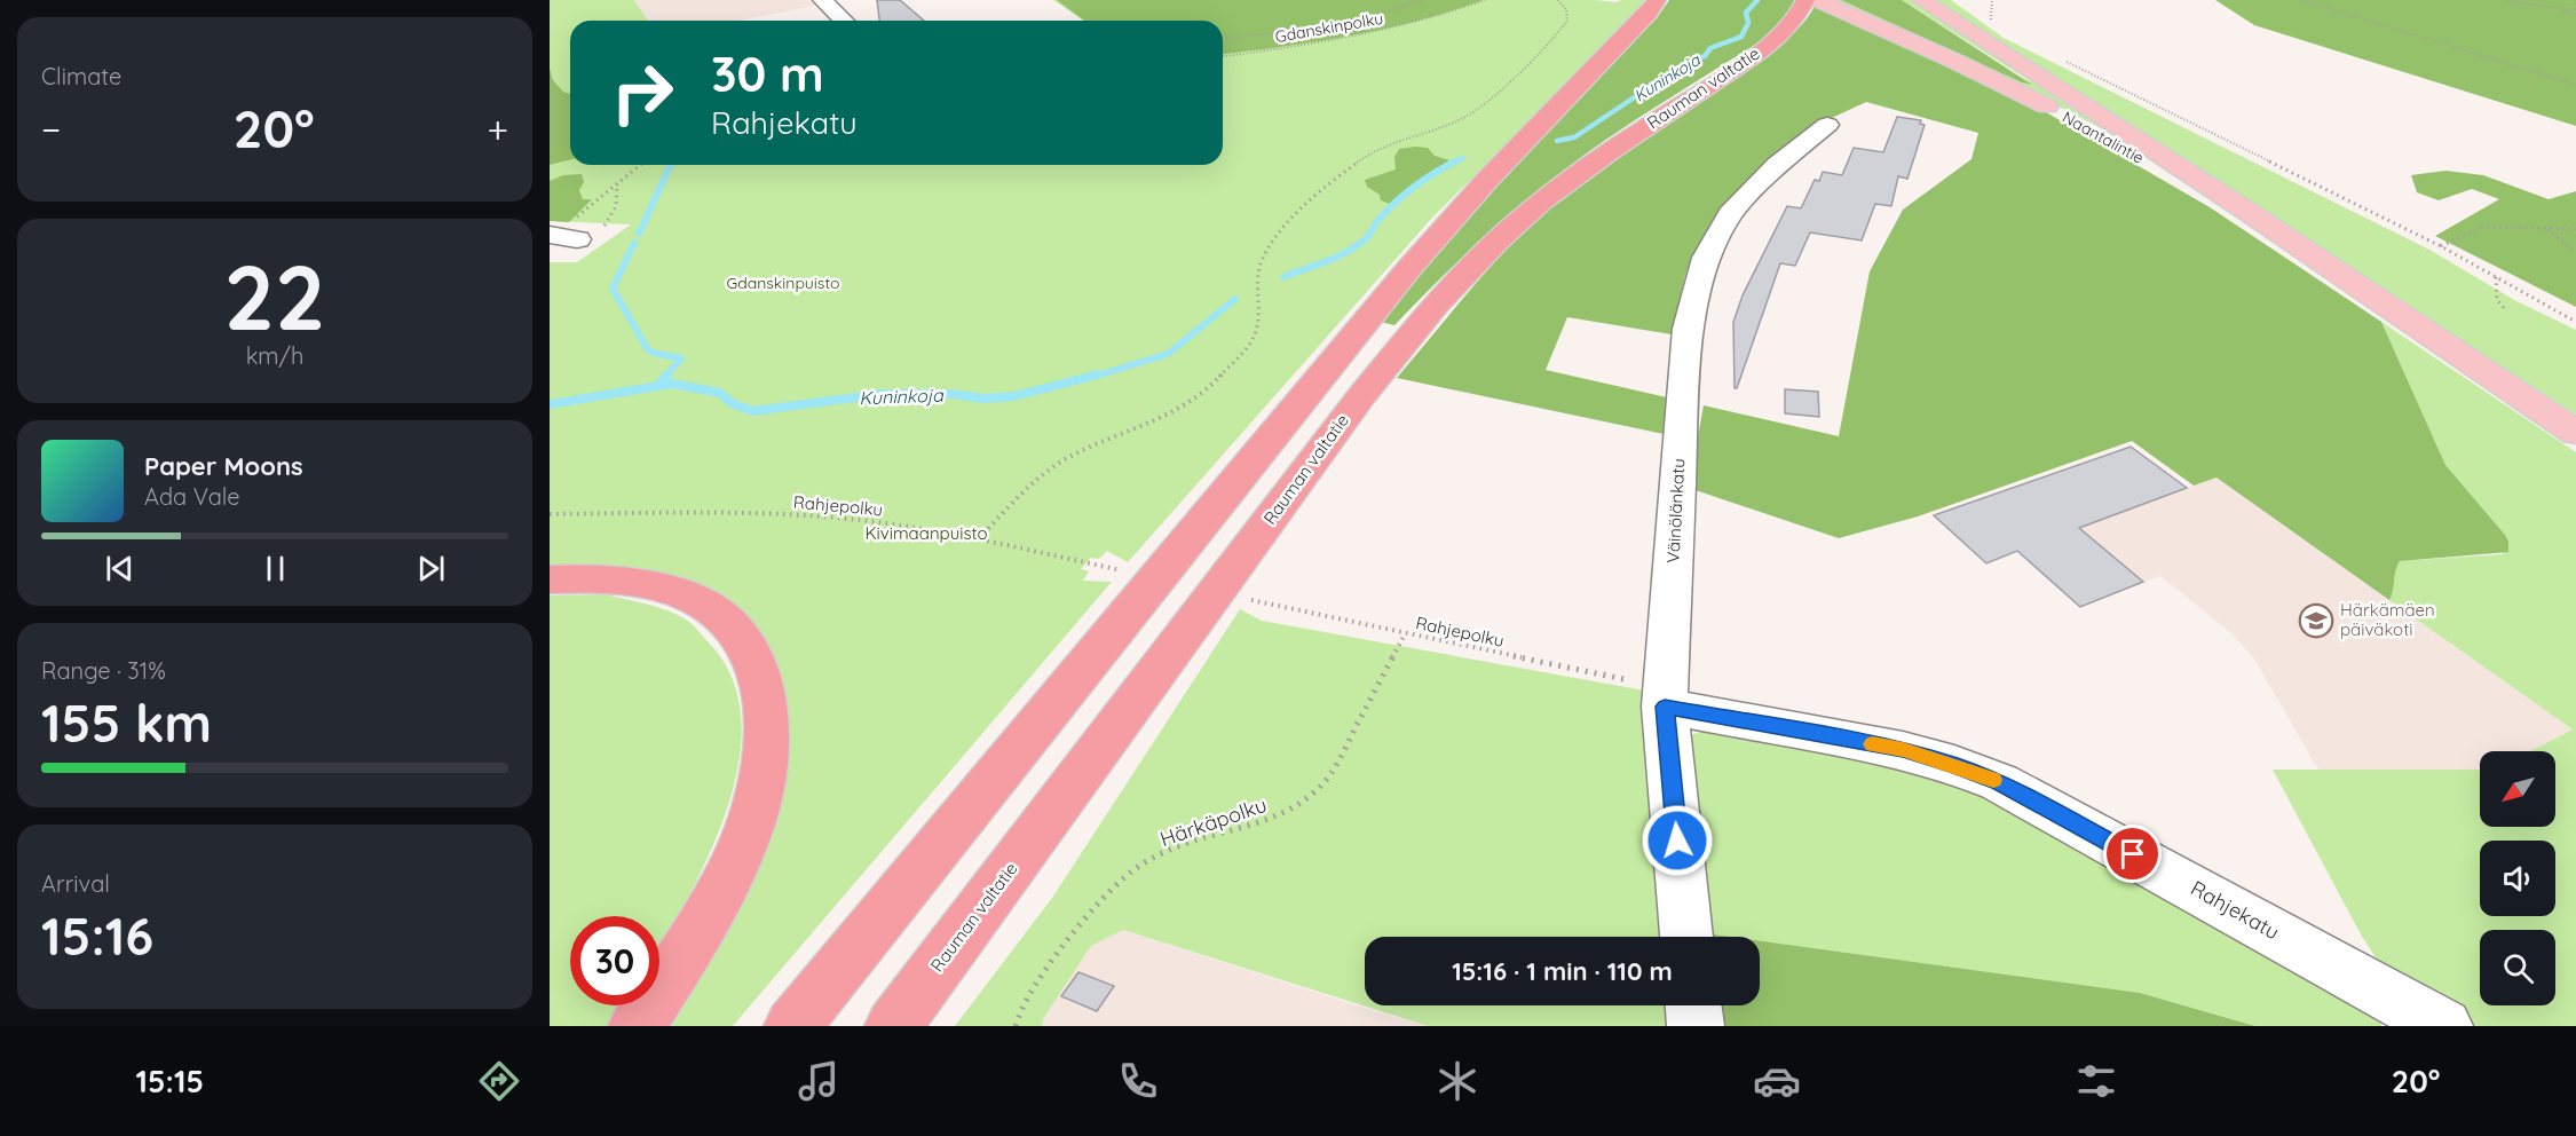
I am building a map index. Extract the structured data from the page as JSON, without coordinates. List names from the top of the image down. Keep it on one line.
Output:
{"streets":{"highway":["Rauman valtatie"],"main road":["Naantalintie"],"street":["Väinölänkatu","Rahjekatu"],"path":["Gdanskinpolku","Rahjepolku","Härkäpolku"]},"crossings":[["Rahjepolku","Väinölänkatu"],["Rahjepolku","Härkäpolku"],["Rahjepolku","Rahjekatu"],["Väinölänkatu","Rahjekatu"]],"water":["Kuninkoja"],"parks":["Gdanskinpuisto","Kivimaanpuisto"],"places":{"school or university":["Härkämäen päiväkoti"]},"north":"bottom left","page":{"tile":["Climate",["22","km/h"],["Range · 31%","155 km"],["Arrival","15:16"]],"turn":["30 m","Rahjekatu"],"heat":["−","20°","+"],"song":["Paper Moons","Ada Vale"],"limit":"30","trip":"15:16 · 1 min · 110 m","tabs":["15:15","20°"]}}
